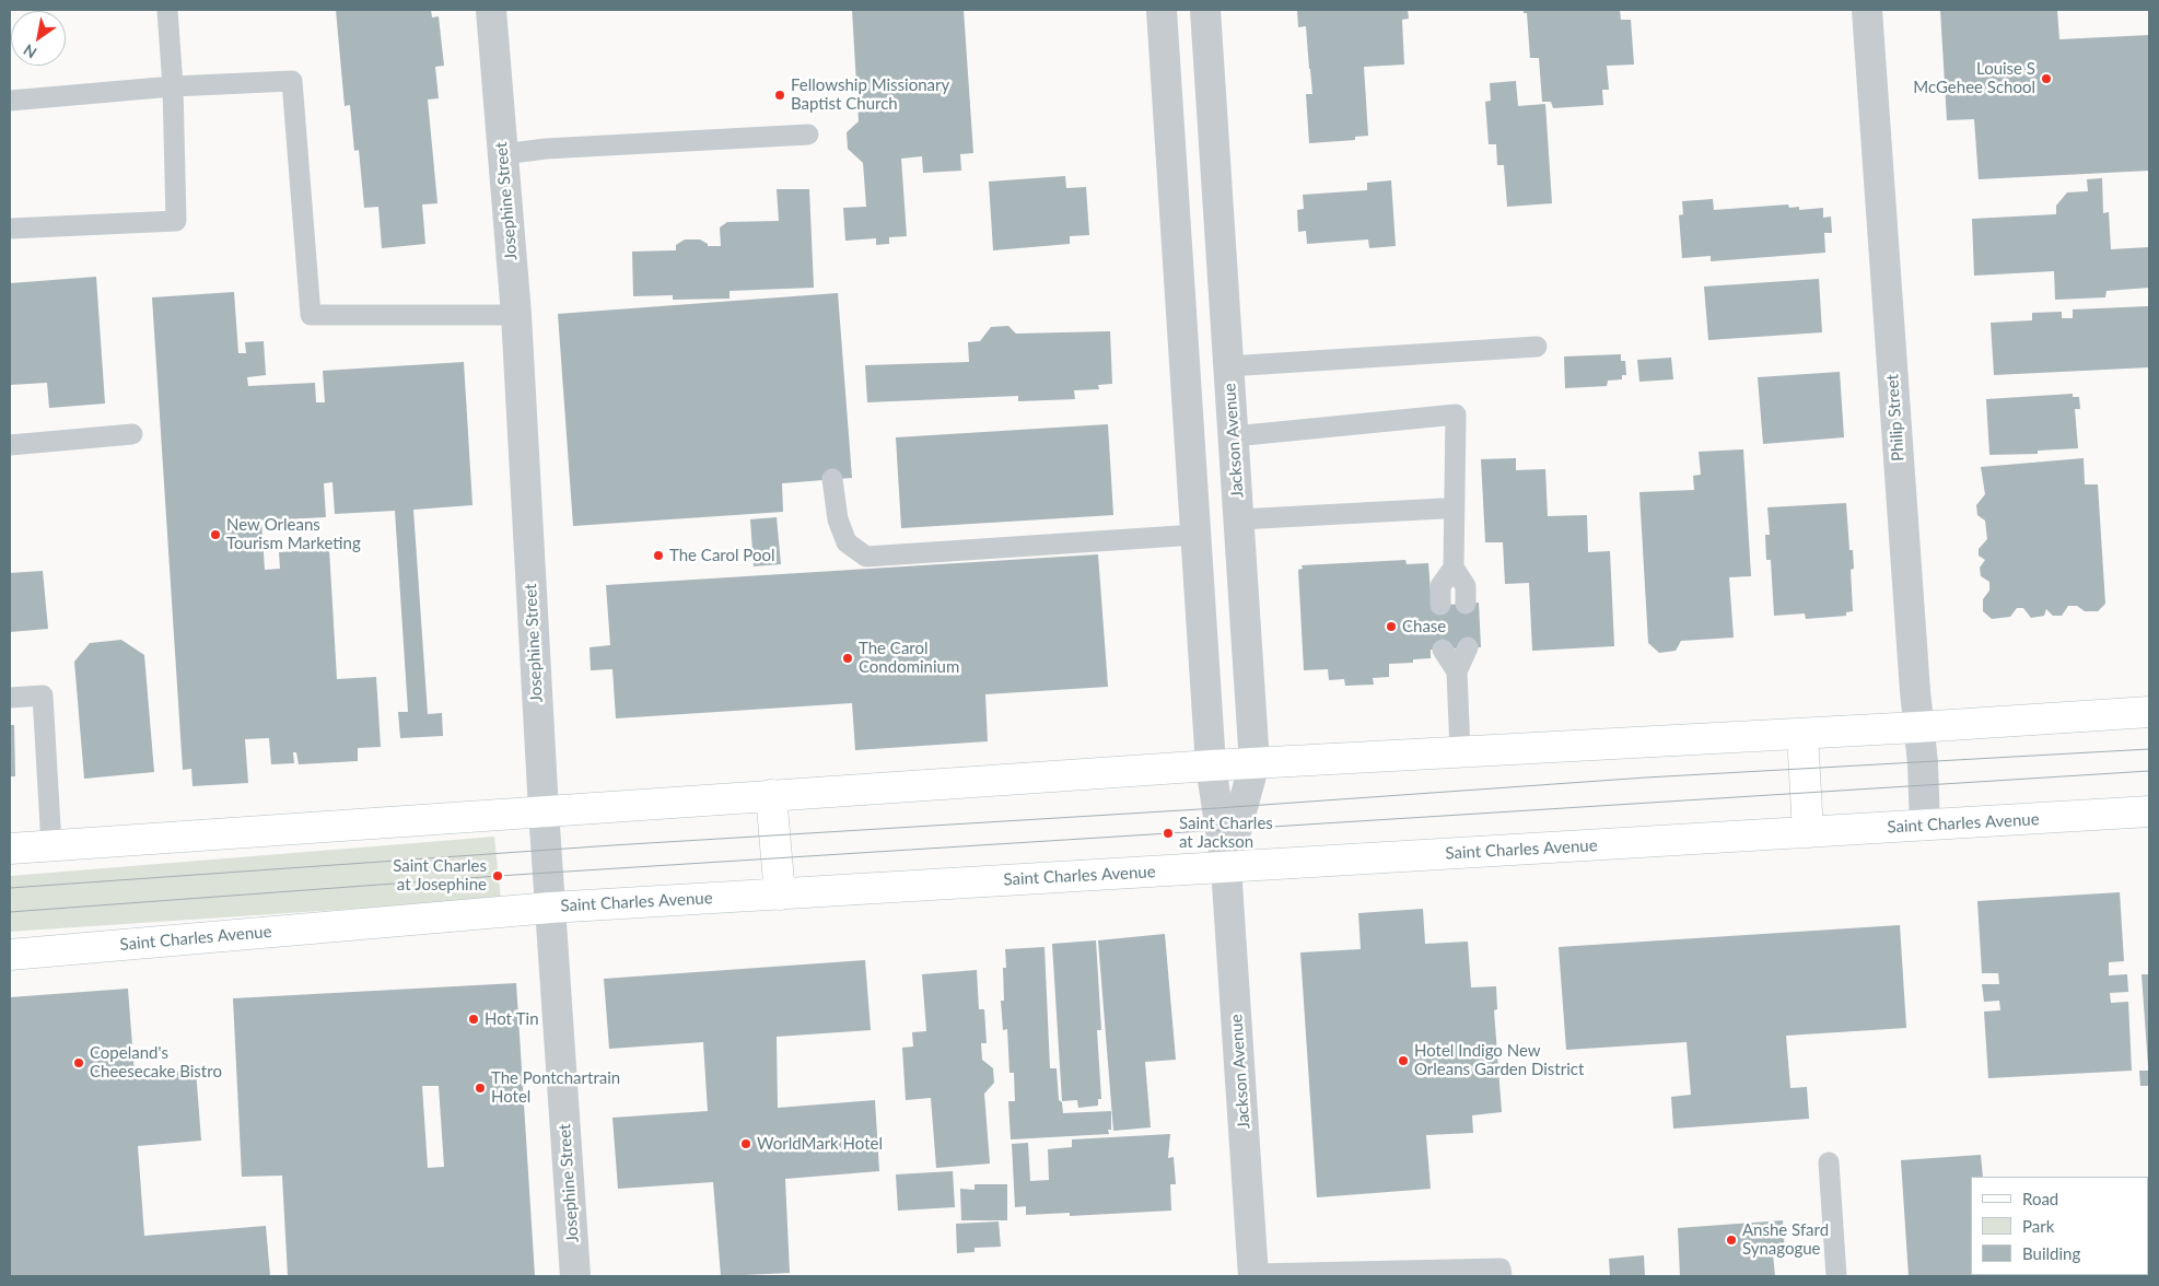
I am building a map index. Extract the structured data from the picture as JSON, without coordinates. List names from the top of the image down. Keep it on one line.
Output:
{"streets":{"main road":["Saint Charles Avenue"],"street":["Josephine Street","Philip Street","Jackson Avenue"]},"crossings":[["Josephine Street","Saint Charles Avenue"],["Philip Street","Saint Charles Avenue"],["Jackson Avenue","Saint Charles Avenue"]],"places":["Louise S McGehee School","Fellowship Missionary Baptist Church","New Orleans Tourism Marketing","The Carol Pool","Chase","The Carol Condominium","Saint Charles at Jackson","Saint Charles at Josephine","Hot Tin","Hotel Indigo New Orleans Garden District","Copeland's Cheesecake Bistro","The Pontchartrain Hotel","WorldMark Hotel","Anshe Sfard Synagogue"],"legend":["Road","Park","Building"],"north":"bottom left"}
